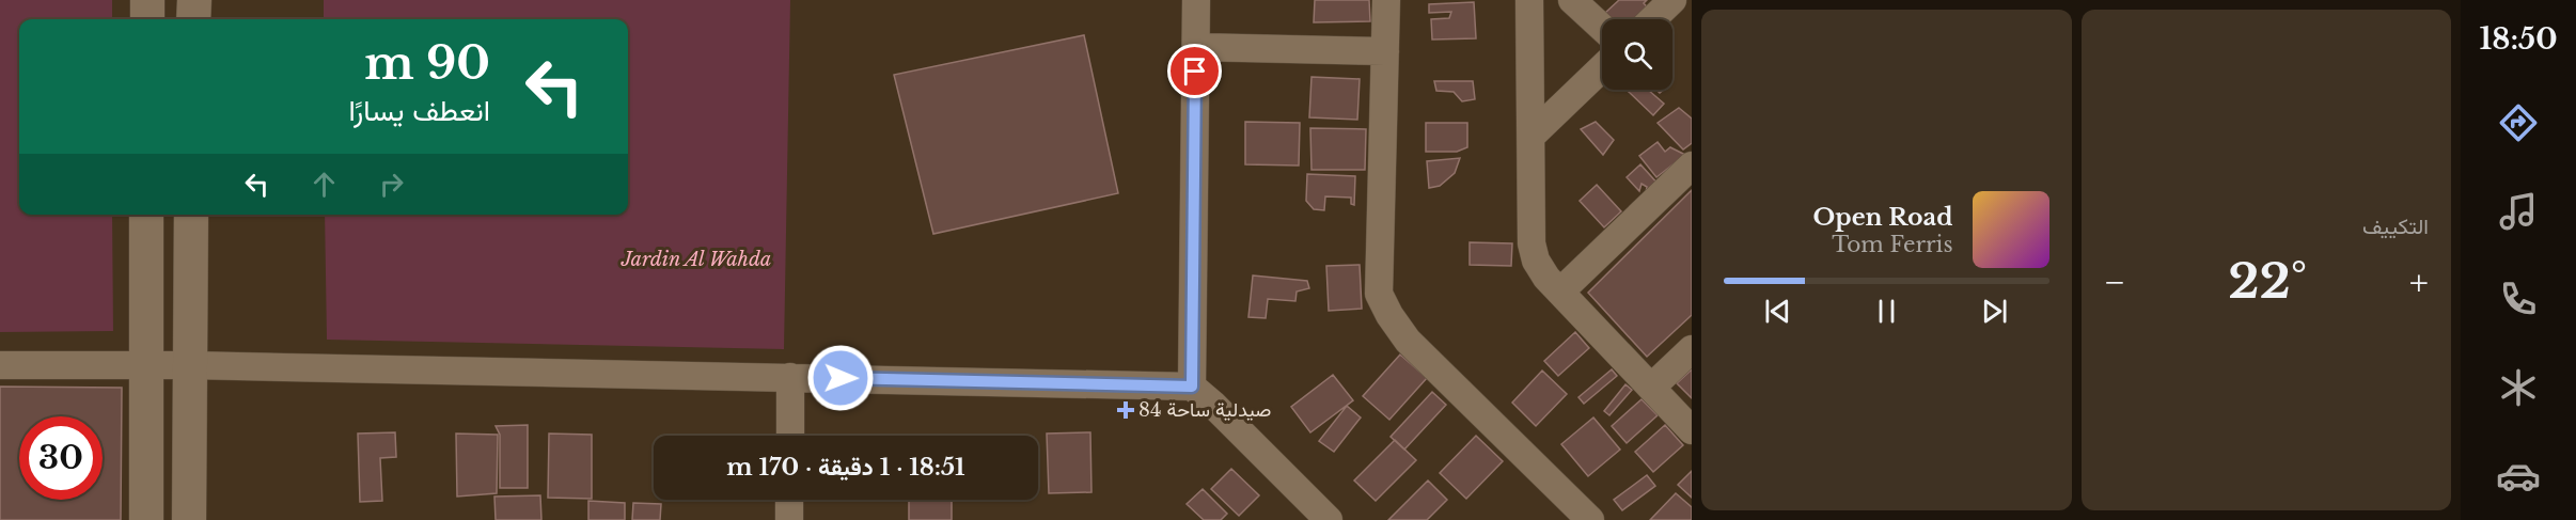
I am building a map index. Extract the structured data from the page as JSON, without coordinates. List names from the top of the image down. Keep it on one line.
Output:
{"parks":["Jardin Al Wahda"],"places":{"health":["صيدلية ساحة 84"]},"page":{"tabs":"18:50","tile":"التكييف","turn":["90 m","انعطف يسارًا"],"song":["Open Road","Tom Ferris"],"heat":["−","22°","+"],"limit":"30","trip":"18:51 · 1 دقيقة · 170 m"}}
